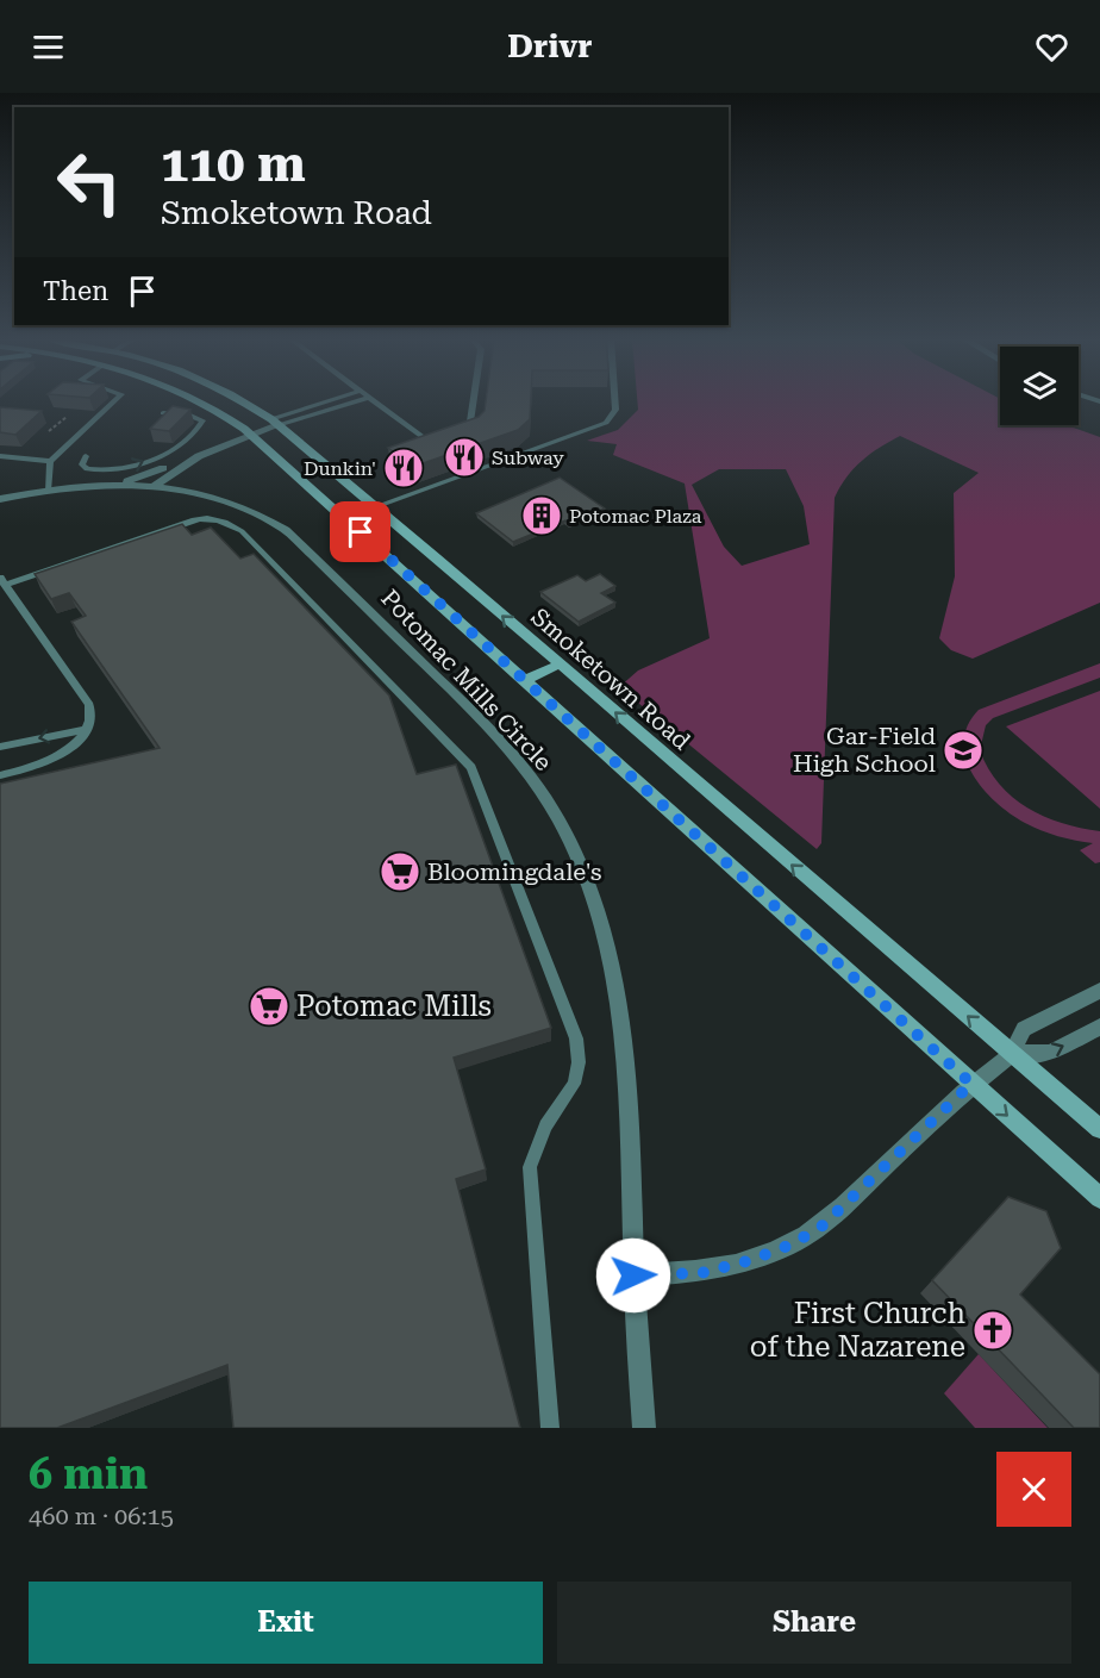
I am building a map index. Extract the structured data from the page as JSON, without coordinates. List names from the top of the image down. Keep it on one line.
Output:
{"streets":{"main road":["Smoketown Road"],"street":["Potomac Mills Circle"]},"places":{"restaurant":["Subway","Dunkin'"],"building":["Potomac Plaza"],"school or university":["Gar-Field High School"],"supermarket":["Bloomingdale's","Potomac Mills"],"church":["First Church of the Nazarene"]},"page":{"header":"Drivr","turn":["110 m","Smoketown Road"],"then":"Then","heading":["6 min","460 m · 06:15"],"buttons":["Exit","Share"]}}
